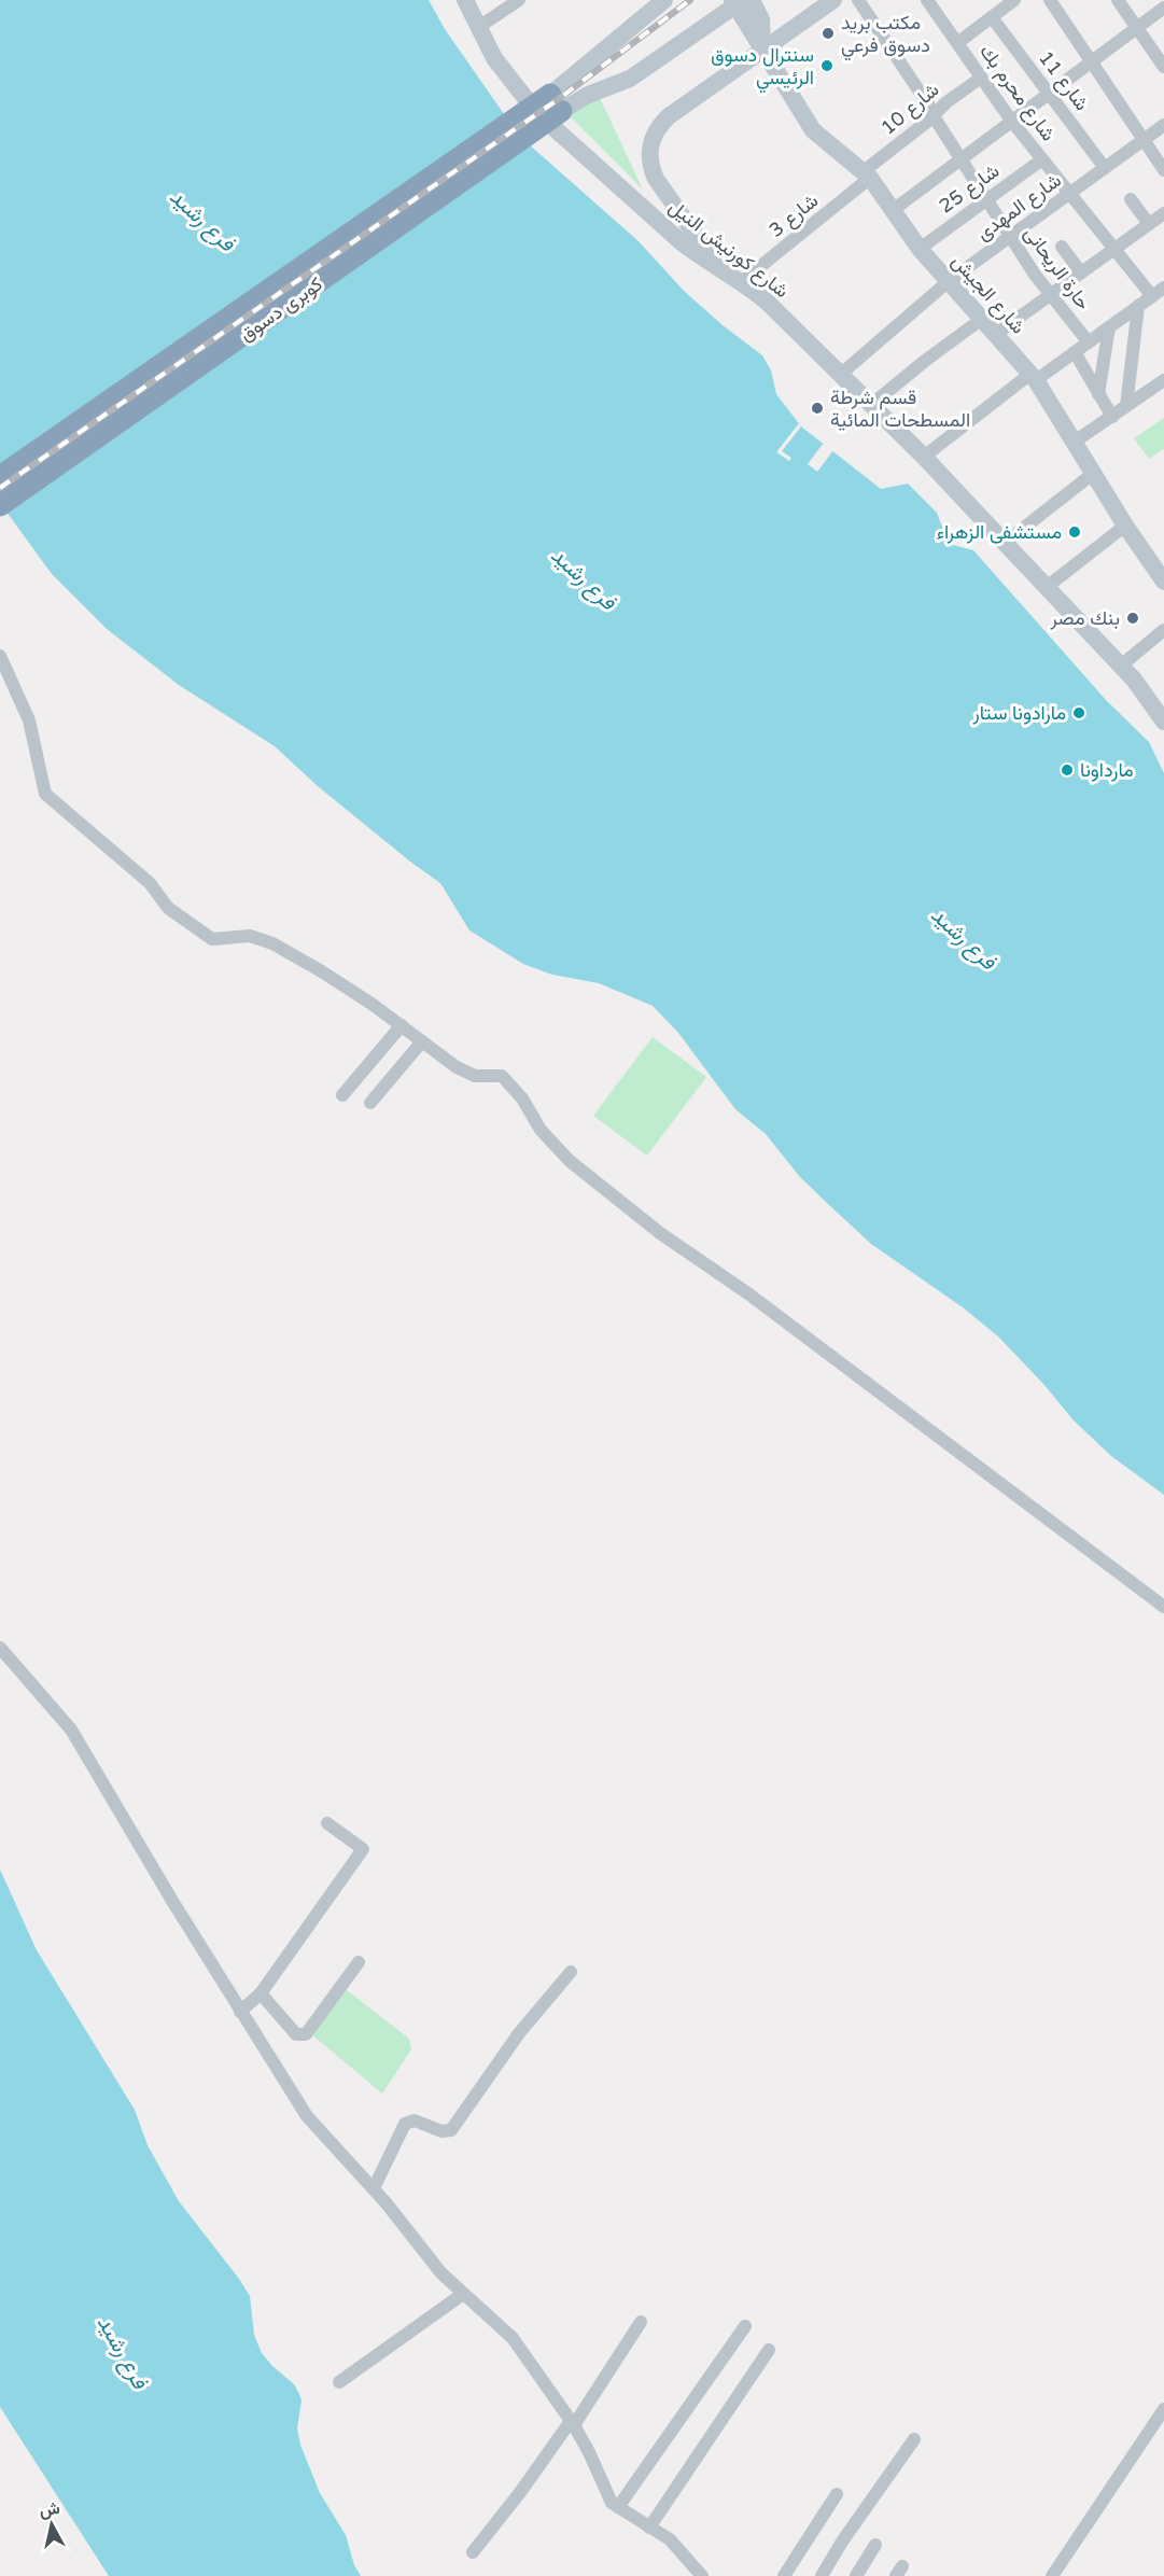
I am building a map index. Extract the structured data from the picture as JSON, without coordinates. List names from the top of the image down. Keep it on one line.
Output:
{"streets":{"highway":["كوبرى دسوق"],"main road":["شارع كورنيش النيل","شارع الجيش"],"street":["شارع 11","شارع محرم بك","شارع 10","شارع 25","شارع المهدى","شارع 3","حارة الريحانى"]},"crossings":[["شارع 11","شارع المهدى"],["شارع محرم بك","شارع 10"],["شارع محرم بك","شارع 25"],["شارع محرم بك","شارع المهدى"],["شارع 10","شارع 3"],["شارع 10","حارة الريحانى"],["شارع 10","شارع الجيش"],["شارع 25","حارة الريحانى"],["شارع 25","شارع الجيش"],["شارع المهدى","شارع كورنيش النيل"],["شارع المهدى","حارة الريحانى"],["شارع المهدى","شارع الجيش"],["شارع 3","شارع كورنيش النيل"],["شارع 3","شارع الجيش"]],"water":["فرع رشيد"],"places":["مكتب بريد دسوق فرعي","سنترال دسوق الرئيسي","قسم شرطة المسطحات المائية","مستشفى الزهراء","بنك مصر","مارادونا ستار","مارداونا"],"north":"top"}
